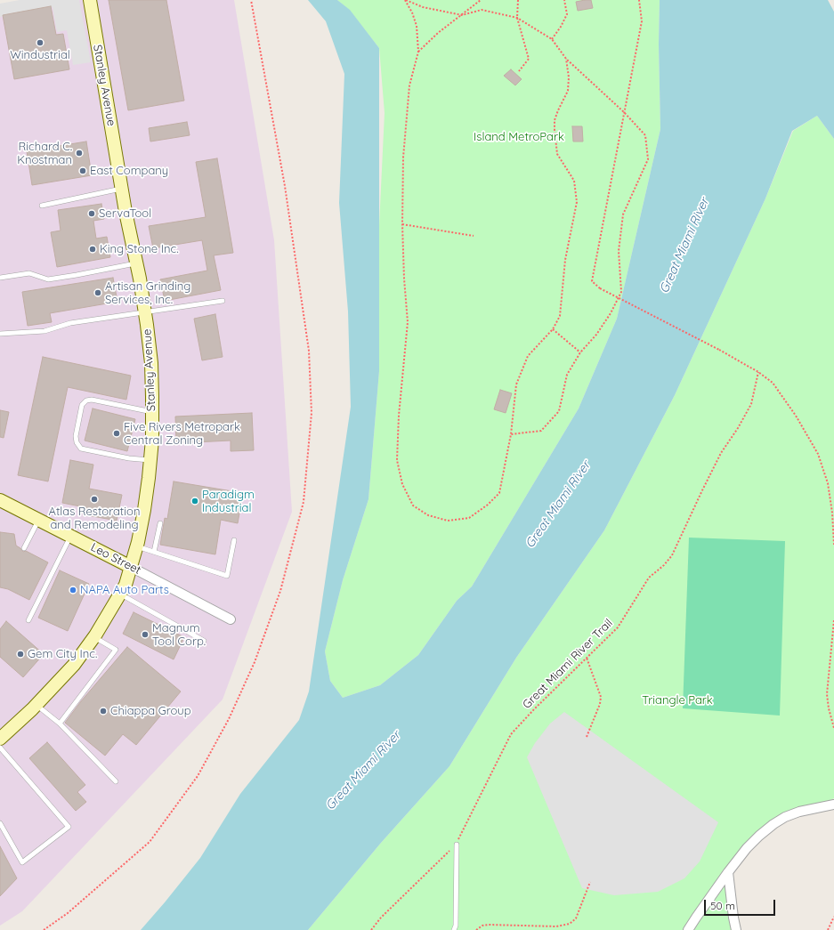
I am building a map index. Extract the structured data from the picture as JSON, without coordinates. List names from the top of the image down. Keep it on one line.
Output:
{"streets":{"street":["Stanley Avenue","Leo Street"],"path":["Great Miami River Trail"]},"crossings":[["Stanley Avenue","Leo Street"]],"water":["Great Miami River"],"parks":["Island MetroPark","Triangle Park"],"places":["Windustrial","Richard C. Knostman","East Company","ServaTool","King Stone Inc.","Artisan Grinding Services, Inc.","Five Rivers Metropark Central Zoning","Atlas Restoration and Remodeling","Paradigm Industrial","NAPA Auto Parts","Magnum Tool Corp.","Gem City Inc.","Chiappa Group"],"scale_bar":"50 m"}
